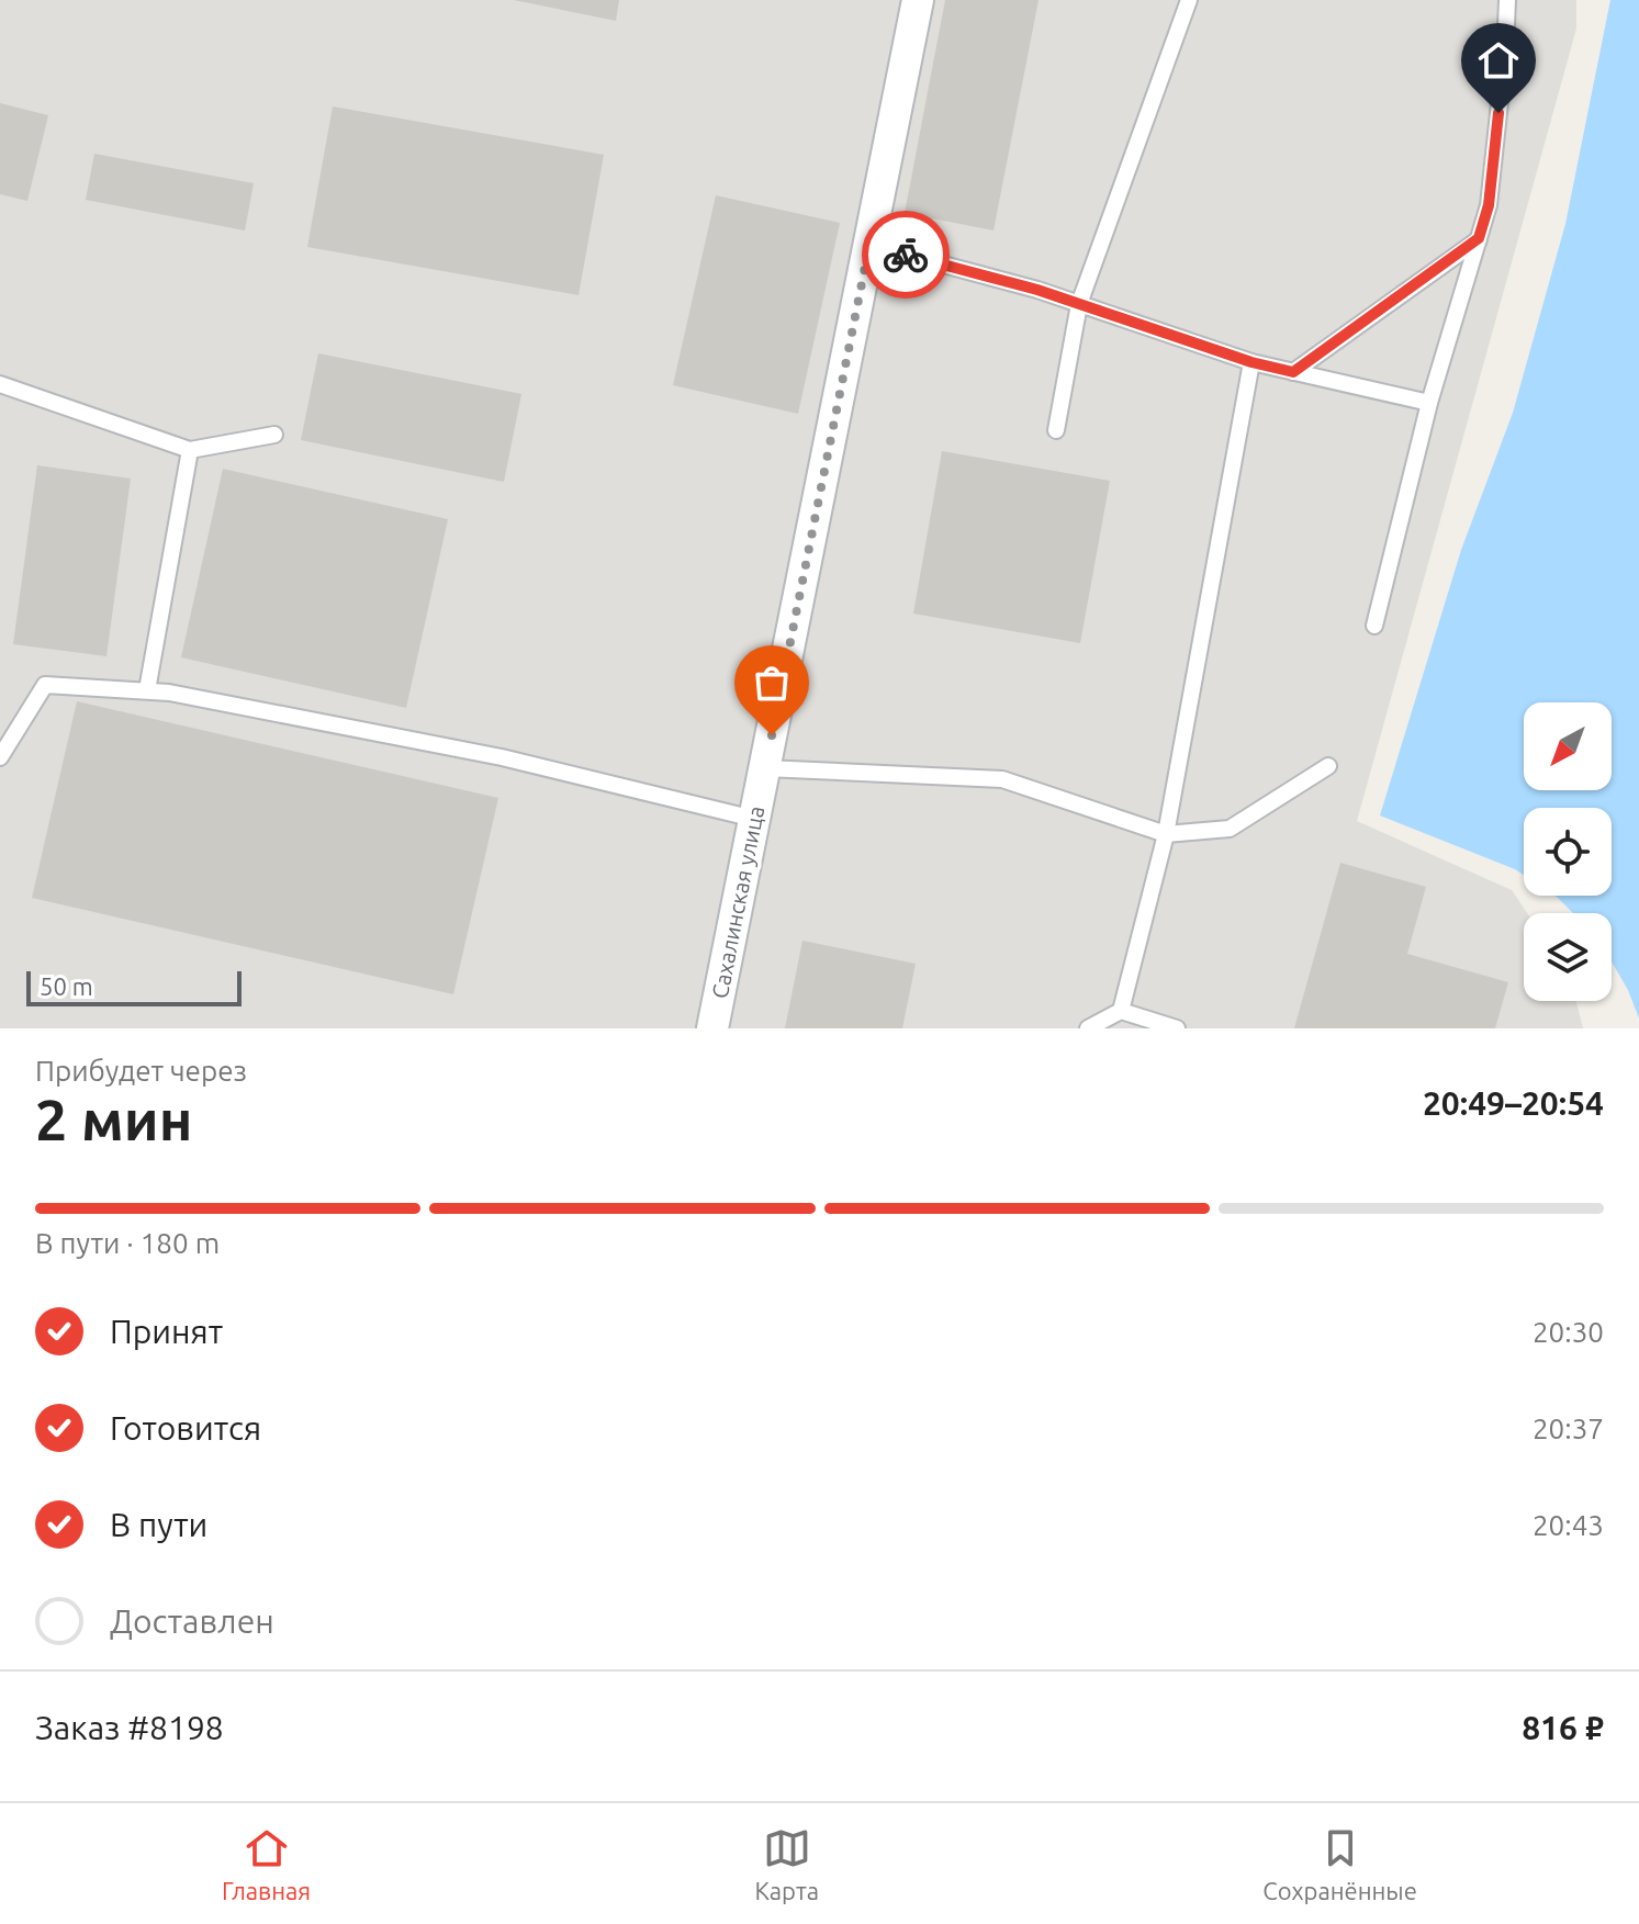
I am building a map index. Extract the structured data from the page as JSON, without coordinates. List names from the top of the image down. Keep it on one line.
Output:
{"streets":{"street":["Сахалинская улица"]},"scale_bar":"50 m","north":"bottom left","page":{"scale":"50 m","heading":["2 мин","Прибудет через","20:49–20:54"],"panel":["Заказ #8198","816 ₽"],"bar":"В пути · 180 m","list":[["Принят","20:30"],["Готовится","20:37"],["В пути","20:43"],"Доставлен"],"tabs":["Главная","Карта","Сохранённые"]}}
